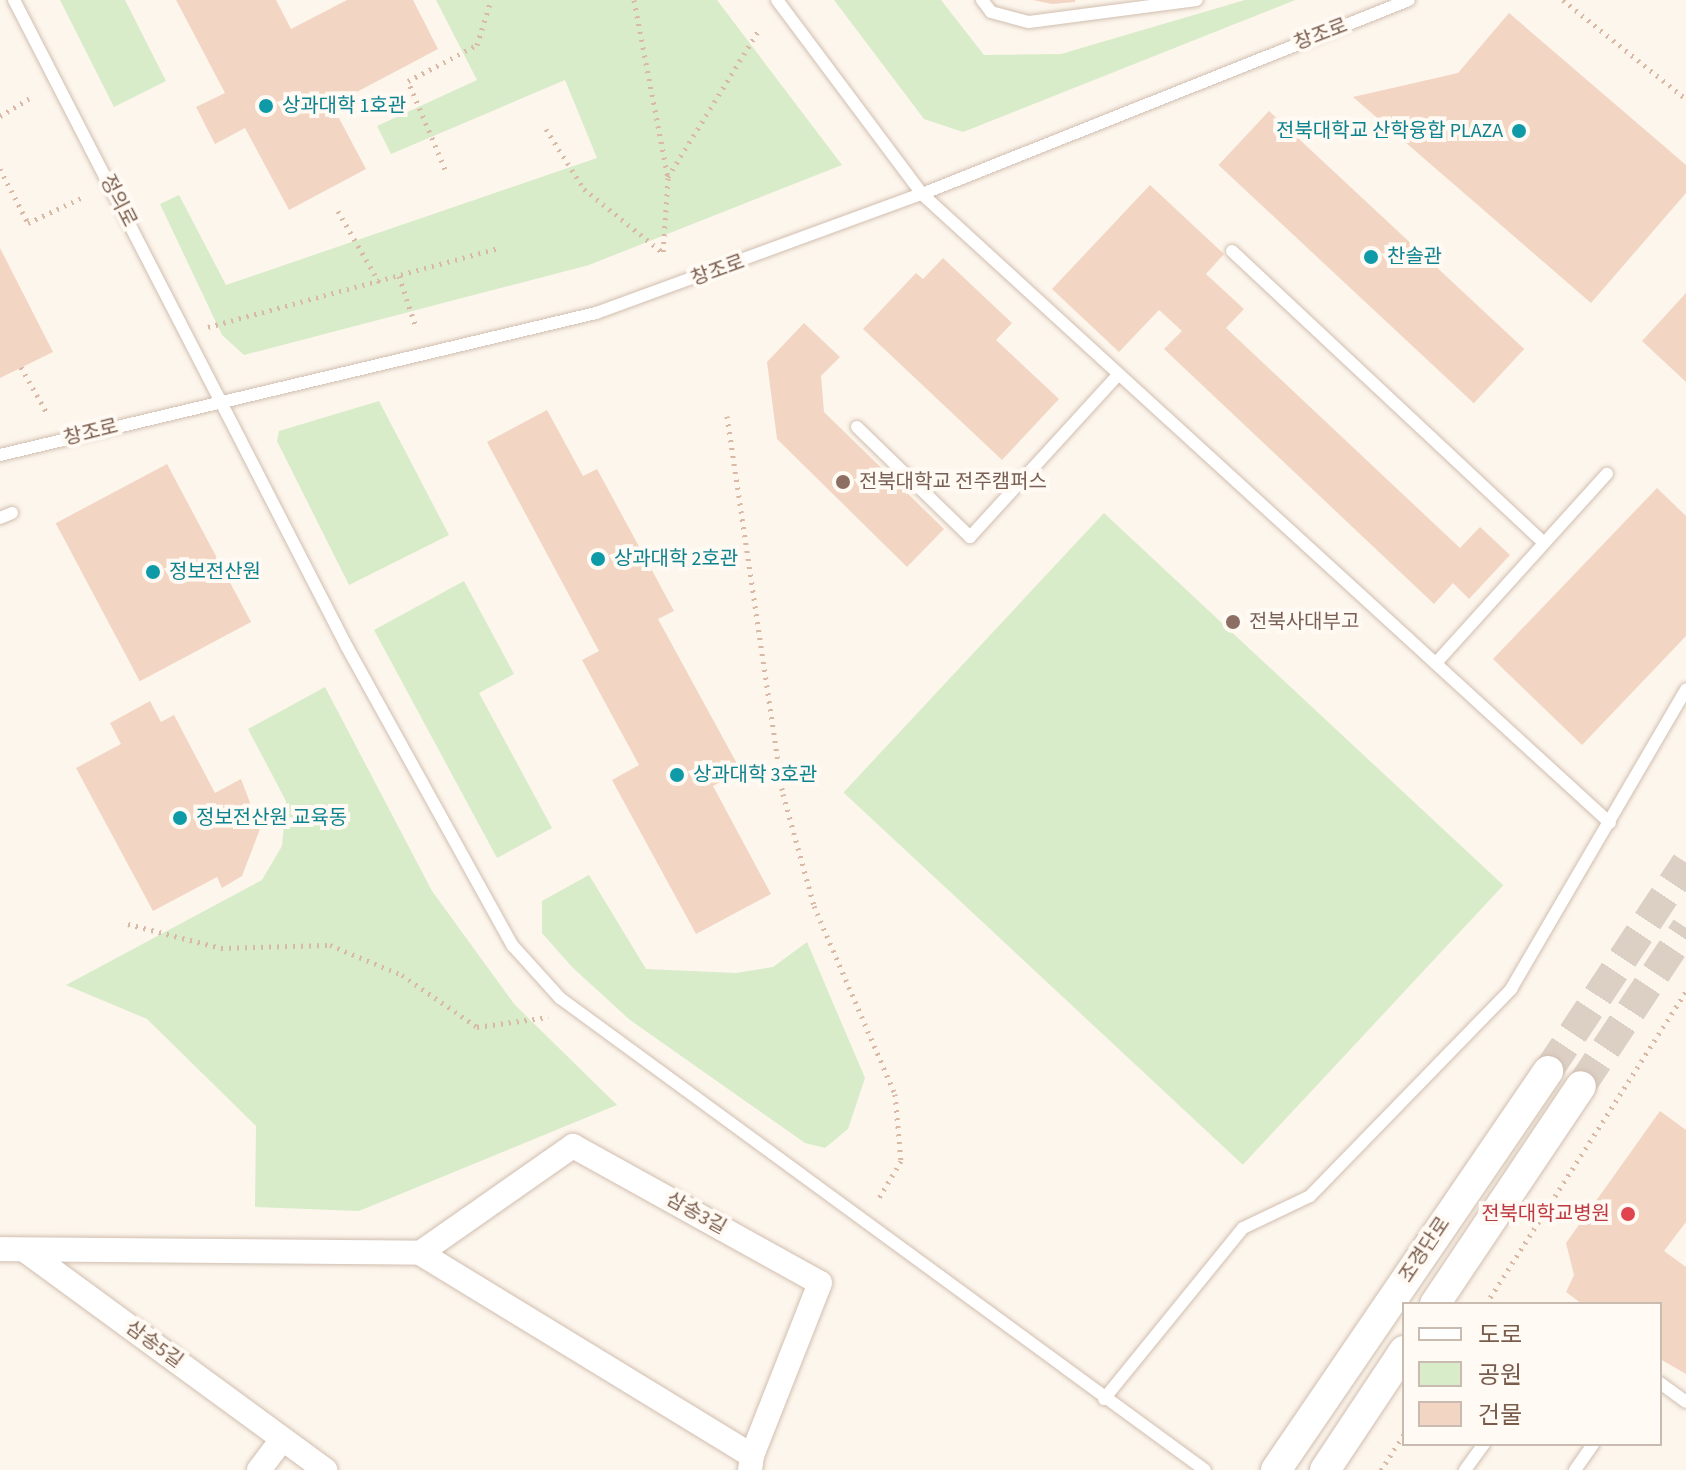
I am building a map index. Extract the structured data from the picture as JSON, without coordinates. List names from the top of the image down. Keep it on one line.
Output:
{"streets":{"street":["삼송3길","조경단로","삼송5길"],"lane":["창조로","정의로"]},"crossings":[["창조로","정의로"]],"places":["상과대학 1호관","전북대학교 산학융합 PLAZA","찬솔관","전북대학교 전주캠퍼스","상과대학 2호관","정보전산원","전북사대부고","상과대학 3호관","정보전산원 교육동","전북대학교병원"],"legend":["도로","공원","건물"]}
